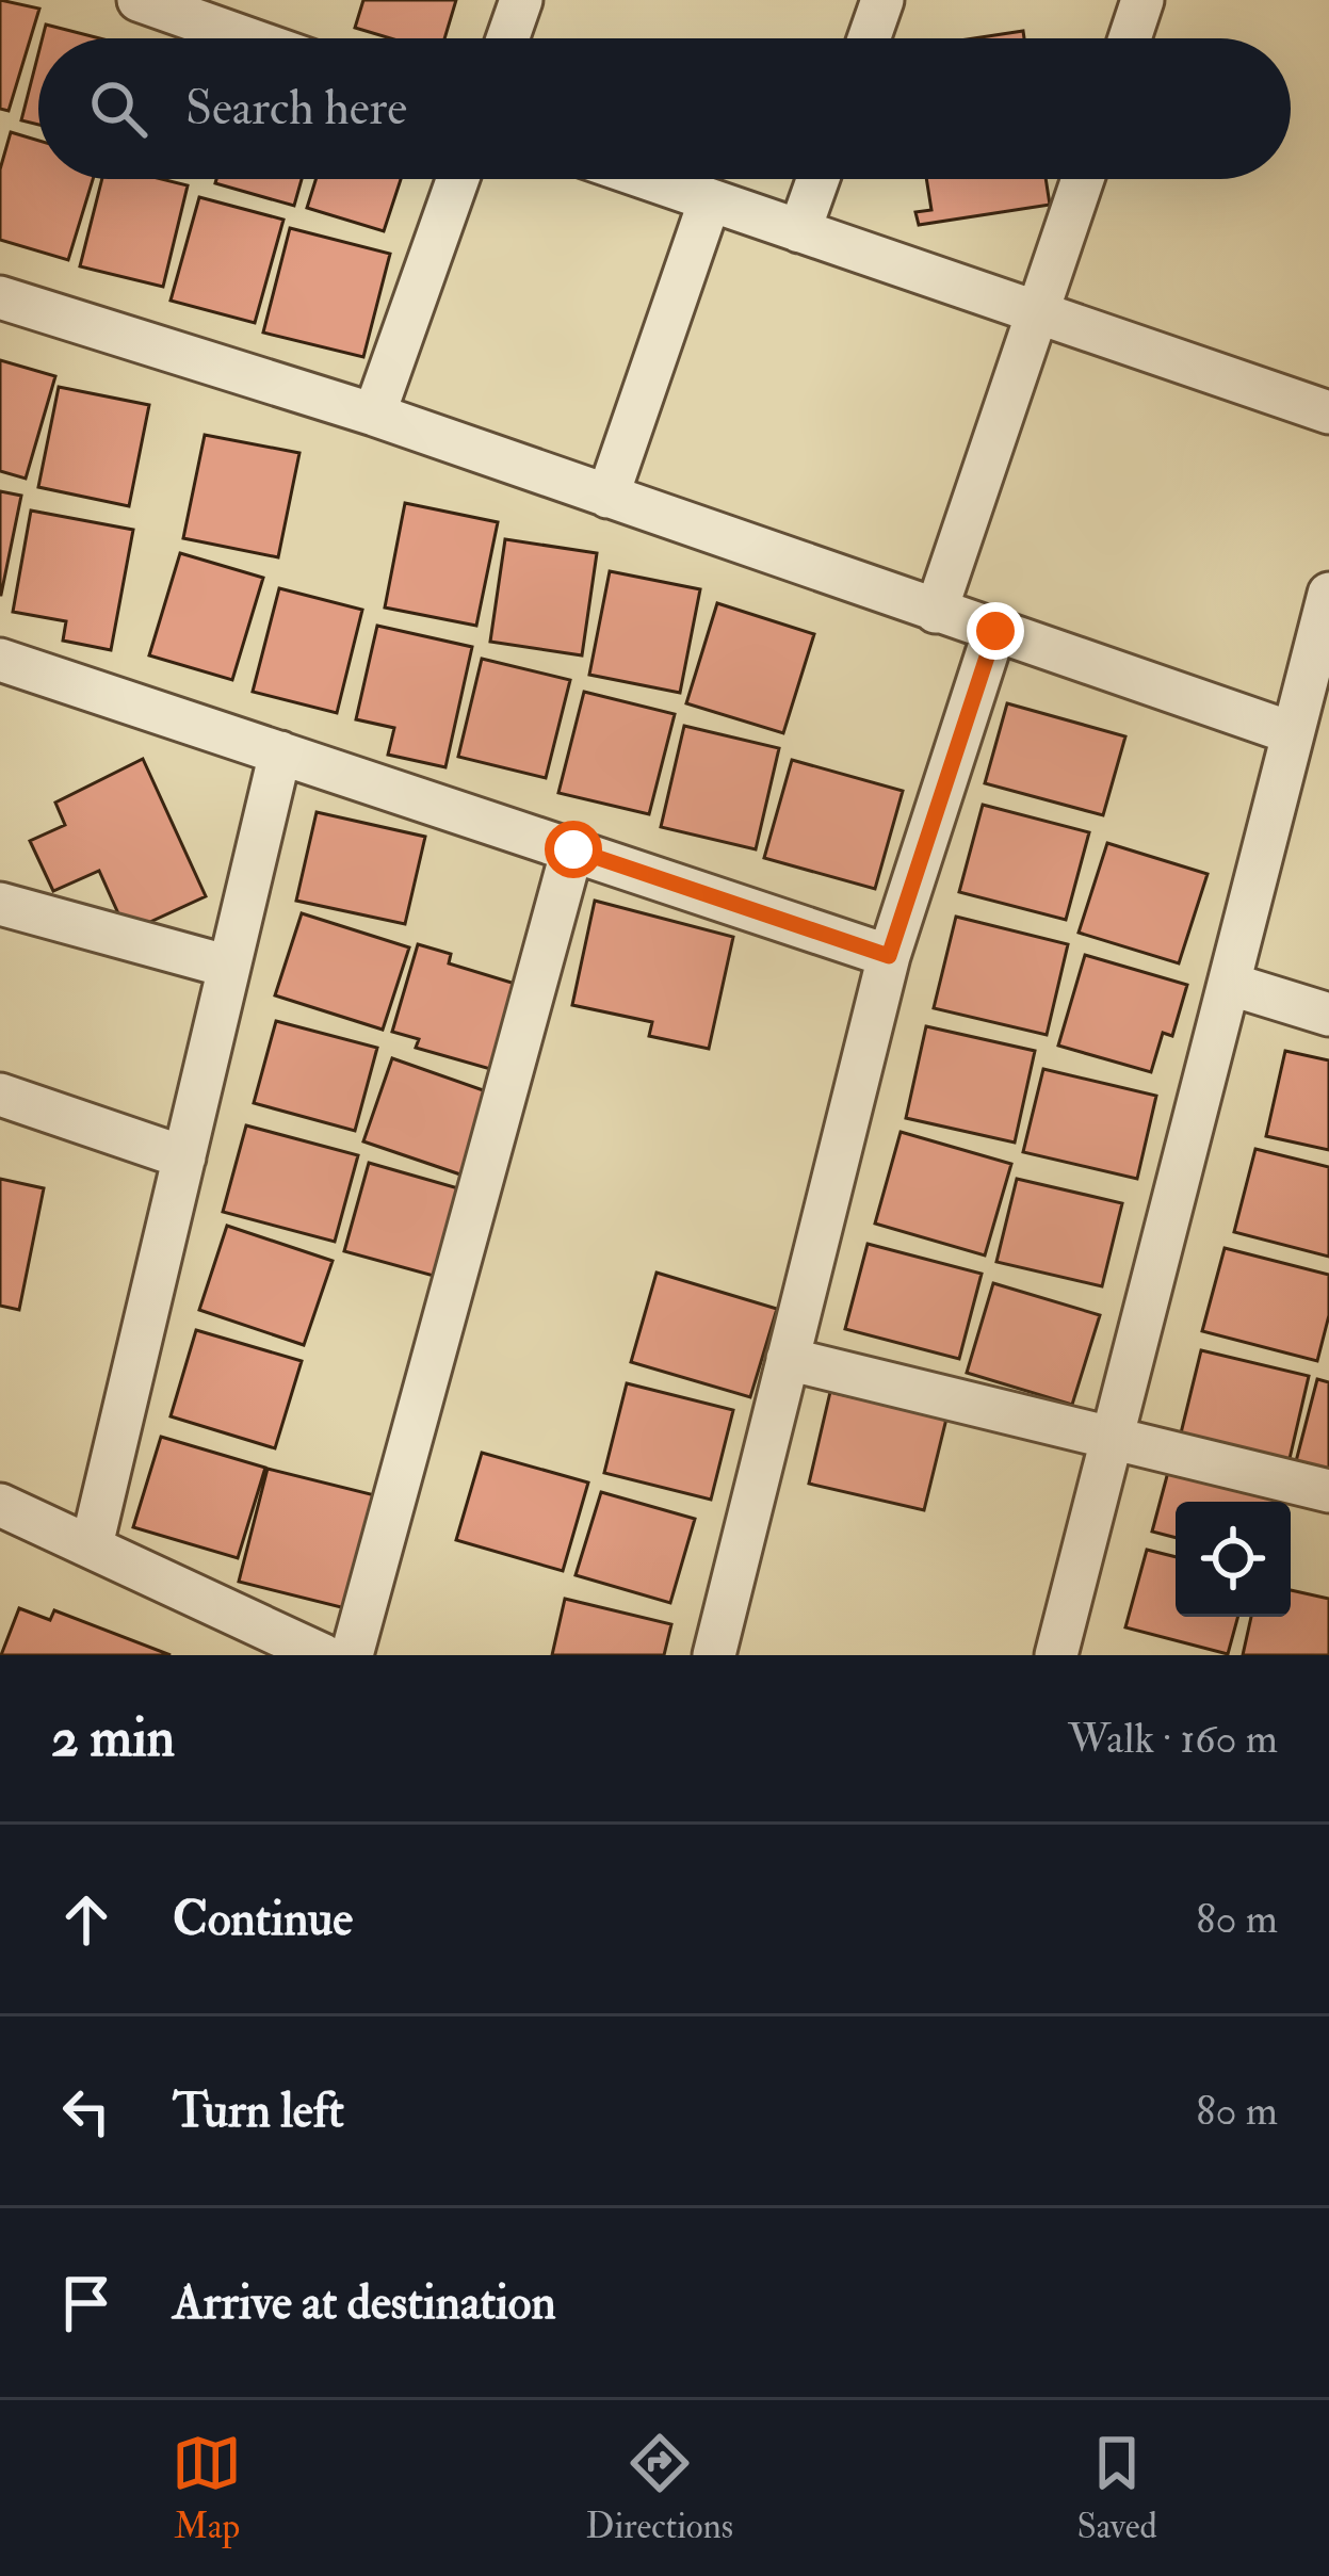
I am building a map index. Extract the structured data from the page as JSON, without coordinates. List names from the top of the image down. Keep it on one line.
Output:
{"page":{"search":"Search here","heading":["2 min","Walk · 160 m"],"list":[["Continue","80 m"],["Turn left","80 m"],"Arrive at destination"],"nav":["Map","Directions","Saved"]}}
